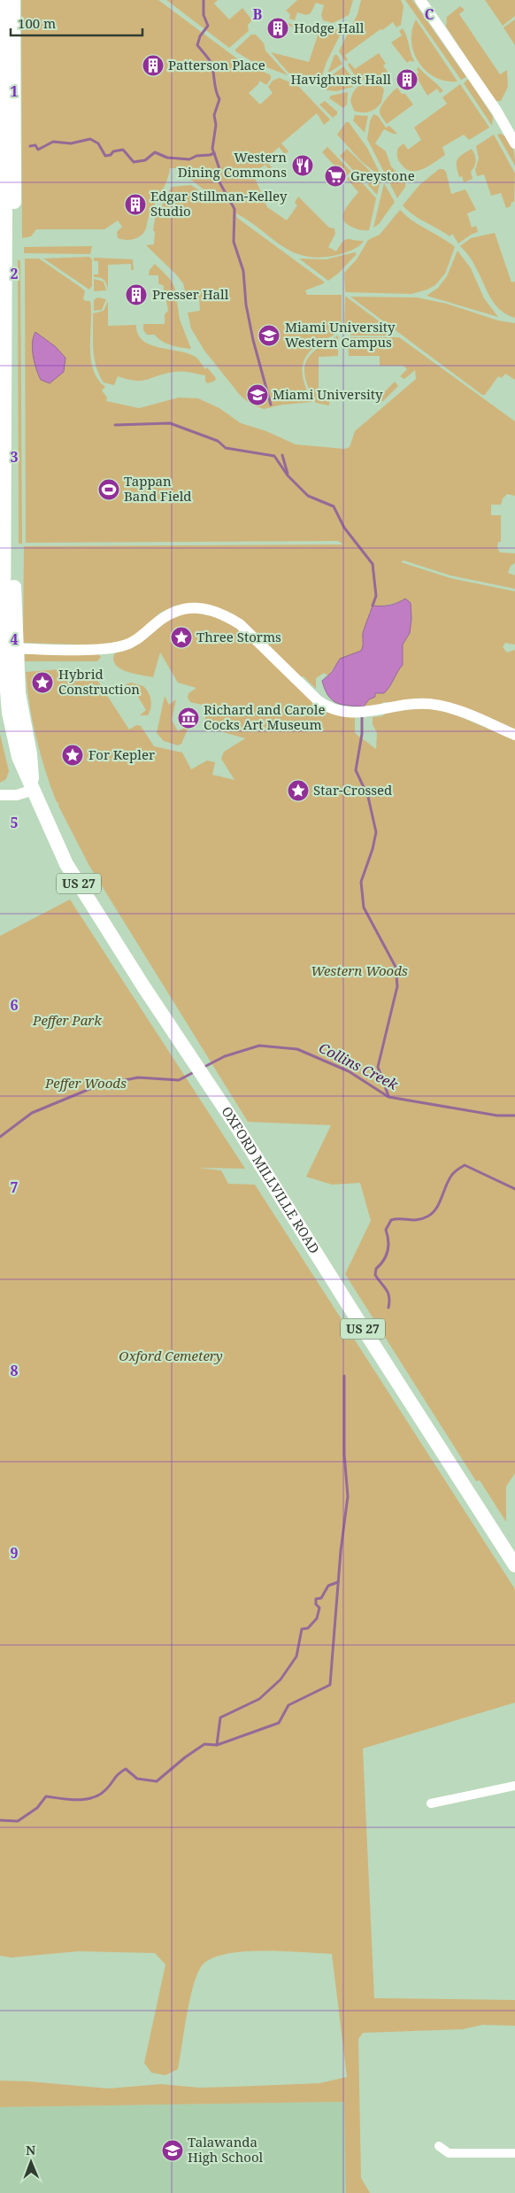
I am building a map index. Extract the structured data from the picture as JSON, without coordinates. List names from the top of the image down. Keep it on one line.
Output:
{"streets":{"highway":["US 27","OXFORD MILLVILLE ROAD"]},"crossings":[["US 27","OXFORD MILLVILLE ROAD"]],"water":["Collins Creek"],"parks":["Western Woods","Peffer Park","Peffer Woods","Oxford Cemetery"],"places":{"building":["Hodge Hall","Patterson Place","Havighurst Hall","Edgar Stillman-Kelley Studio","Presser Hall"],"restaurant":["Western Dining Commons"],"supermarket":["Greystone"],"school or university":["Miami University Western Campus","Miami University","Talawanda High School"],"sports":["Tappan Band Field"],"place":["Three Storms","Hybrid Construction","For Kepler","Star-Crossed"],"museum":["Richard and Carole Cocks Art Museum"]},"scale_bar":"100 m","north":"top","grid":{"columns":["B","C"],"rows":["1","2","3","4","5","6","7","8","9"]}}
